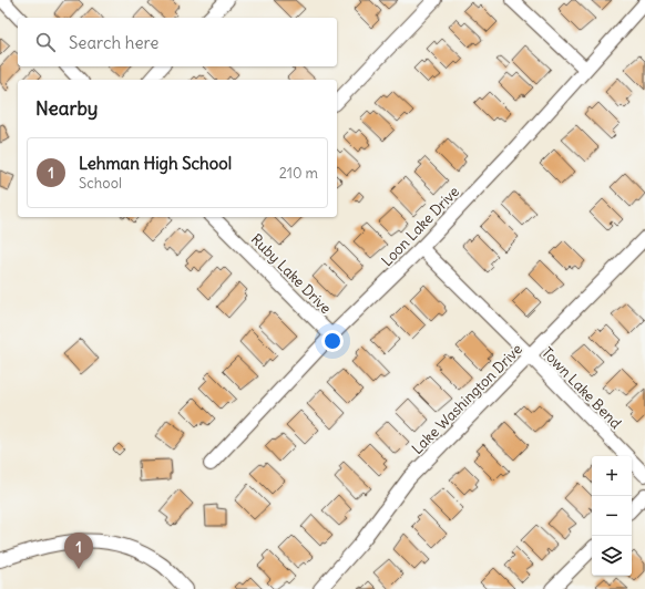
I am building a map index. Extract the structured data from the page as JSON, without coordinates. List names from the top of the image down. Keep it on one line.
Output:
{"streets":{"street":["Loon Lake Drive","Ruby Lake Drive","Town Lake Bend","Lake Washington Drive"]},"crossings":[["Loon Lake Drive","Ruby Lake Drive"],["Loon Lake Drive","Town Lake Bend"],["Town Lake Bend","Lake Washington Drive"]],"page":{"search":"Search here","heading":"Nearby","list":[{"mark":"1","name":"Lehman High School","note":"School","value":"210 m"}],"map_buttons":["+","−"],"pins":"1"}}
